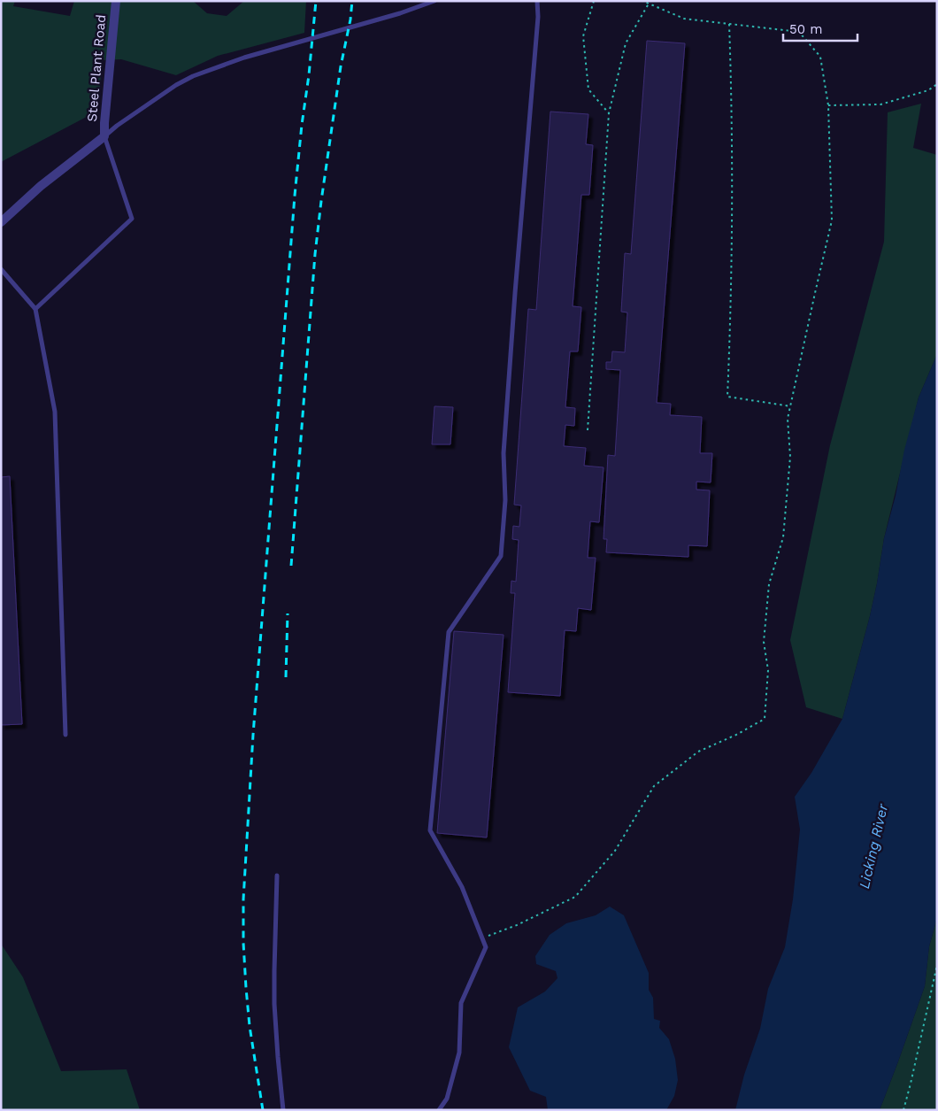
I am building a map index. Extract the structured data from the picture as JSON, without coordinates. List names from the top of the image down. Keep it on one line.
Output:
{"streets":{"street":["Steel Plant Road"]},"water":["Licking River"],"scale_bar":"50 m"}
